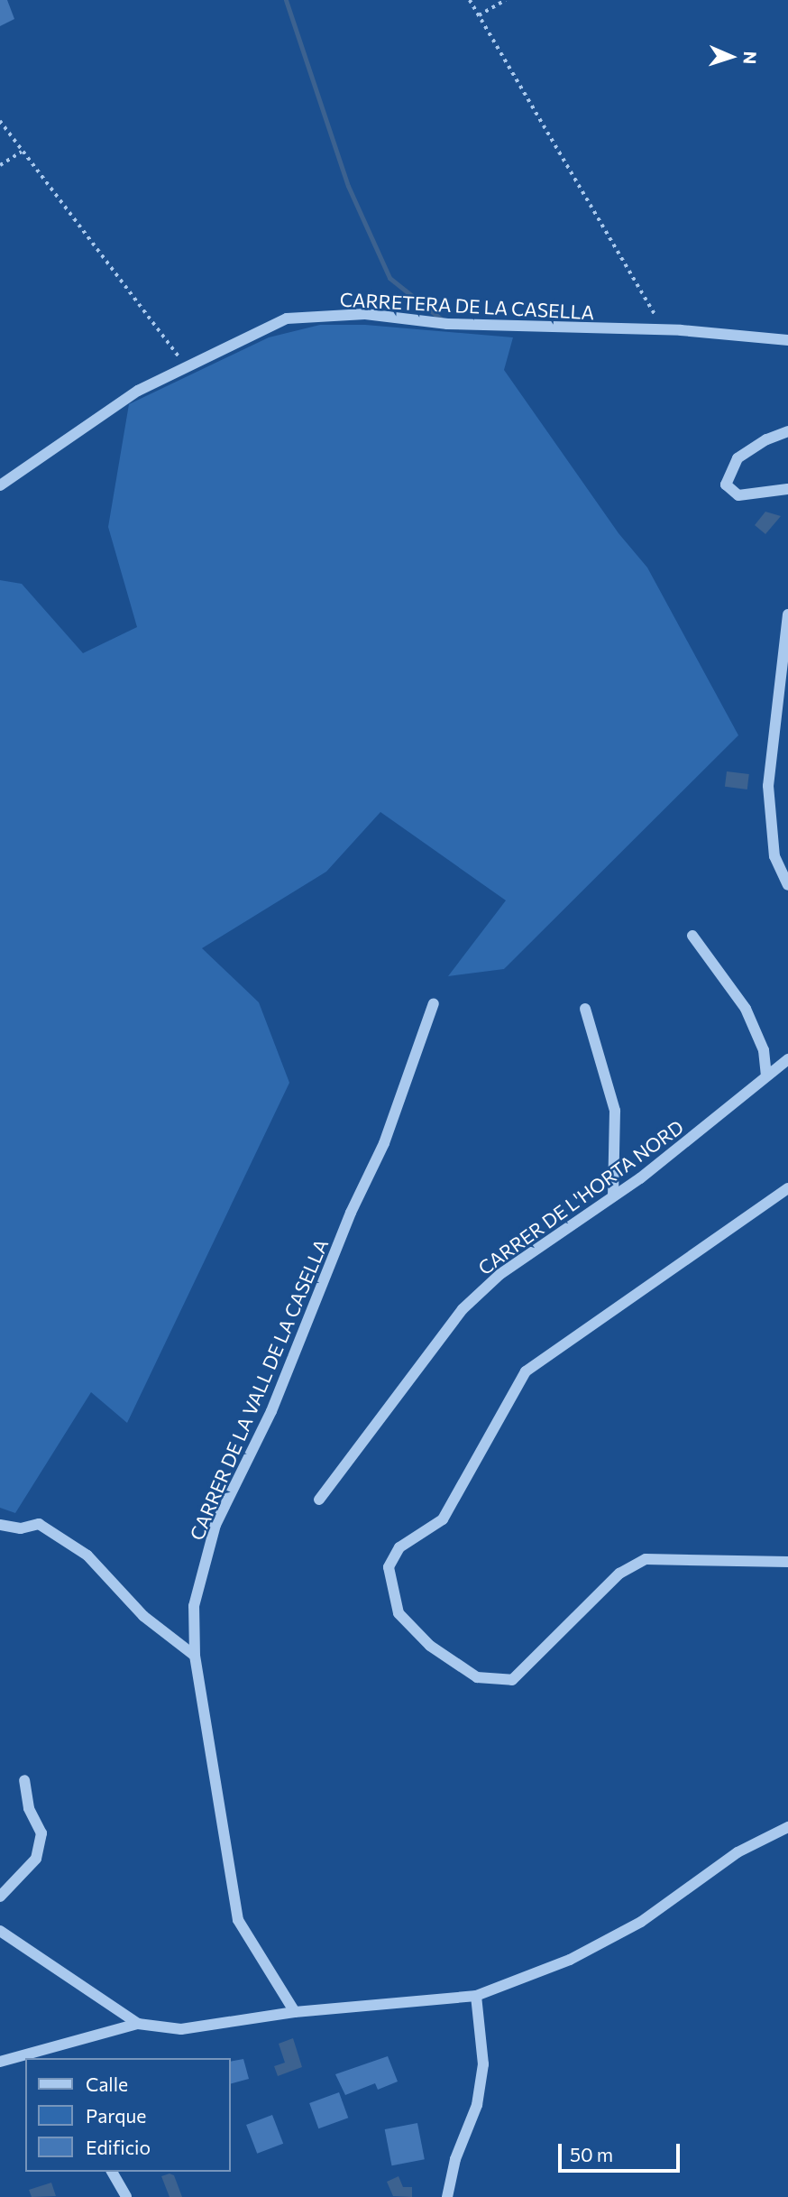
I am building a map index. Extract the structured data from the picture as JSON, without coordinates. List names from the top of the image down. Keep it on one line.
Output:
{"streets":{"street":["CARRETERA DE LA CASELLA","CARRER DE L'HORTA NORD","CARRER DE LA VALL DE LA CASELLA"]},"legend":["Calle","Parque","Edificio"],"scale_bar":"50 m","north":"right"}
